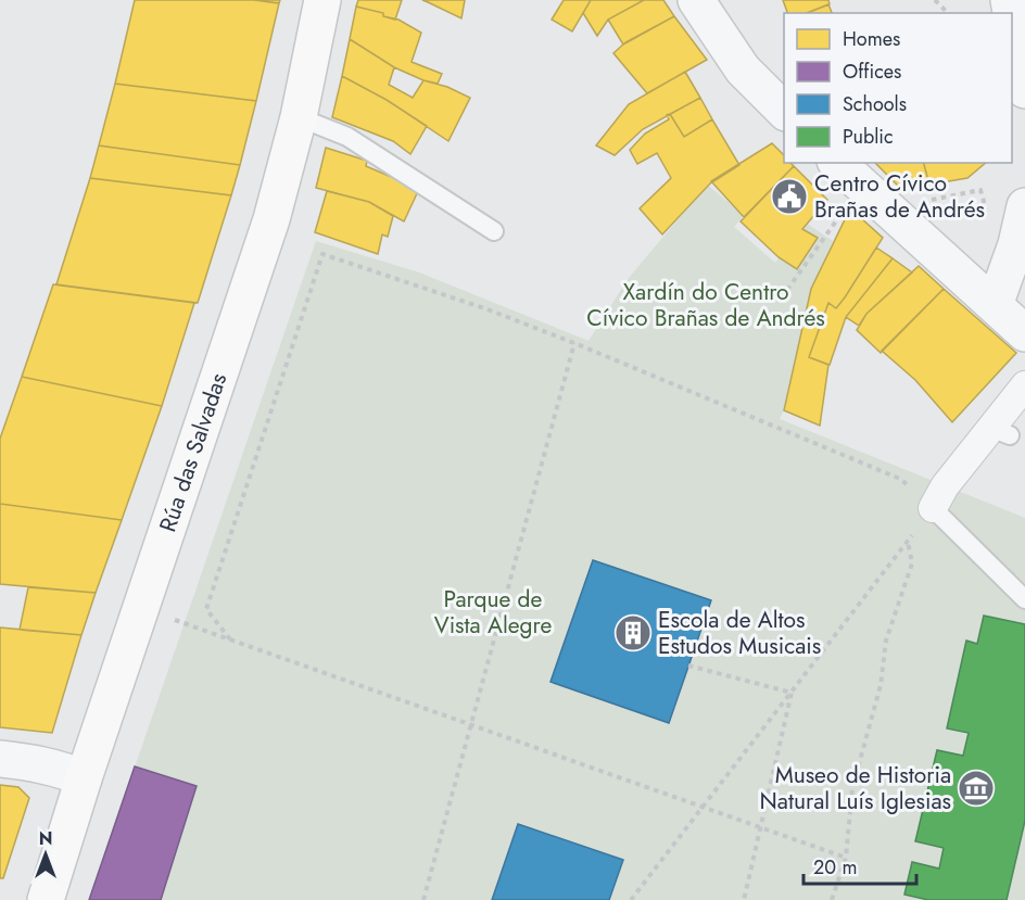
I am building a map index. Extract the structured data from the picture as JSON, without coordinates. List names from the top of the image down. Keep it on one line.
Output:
{"streets":{"main road":["Rúa das Salvadas"]},"parks":["Xardín do Centro Cívico Brañas de Andrés","Parque de Vista Alegre"],"places":{"public building":["Centro Cívico Brañas de Andrés"],"building":["Escola de Altos Estudos Musicais"],"museum":["Museo de Historia Natural Luís Iglesias"]},"legend":["Homes","Offices","Schools","Public"],"scale_bar":"20 m","north":"top"}
